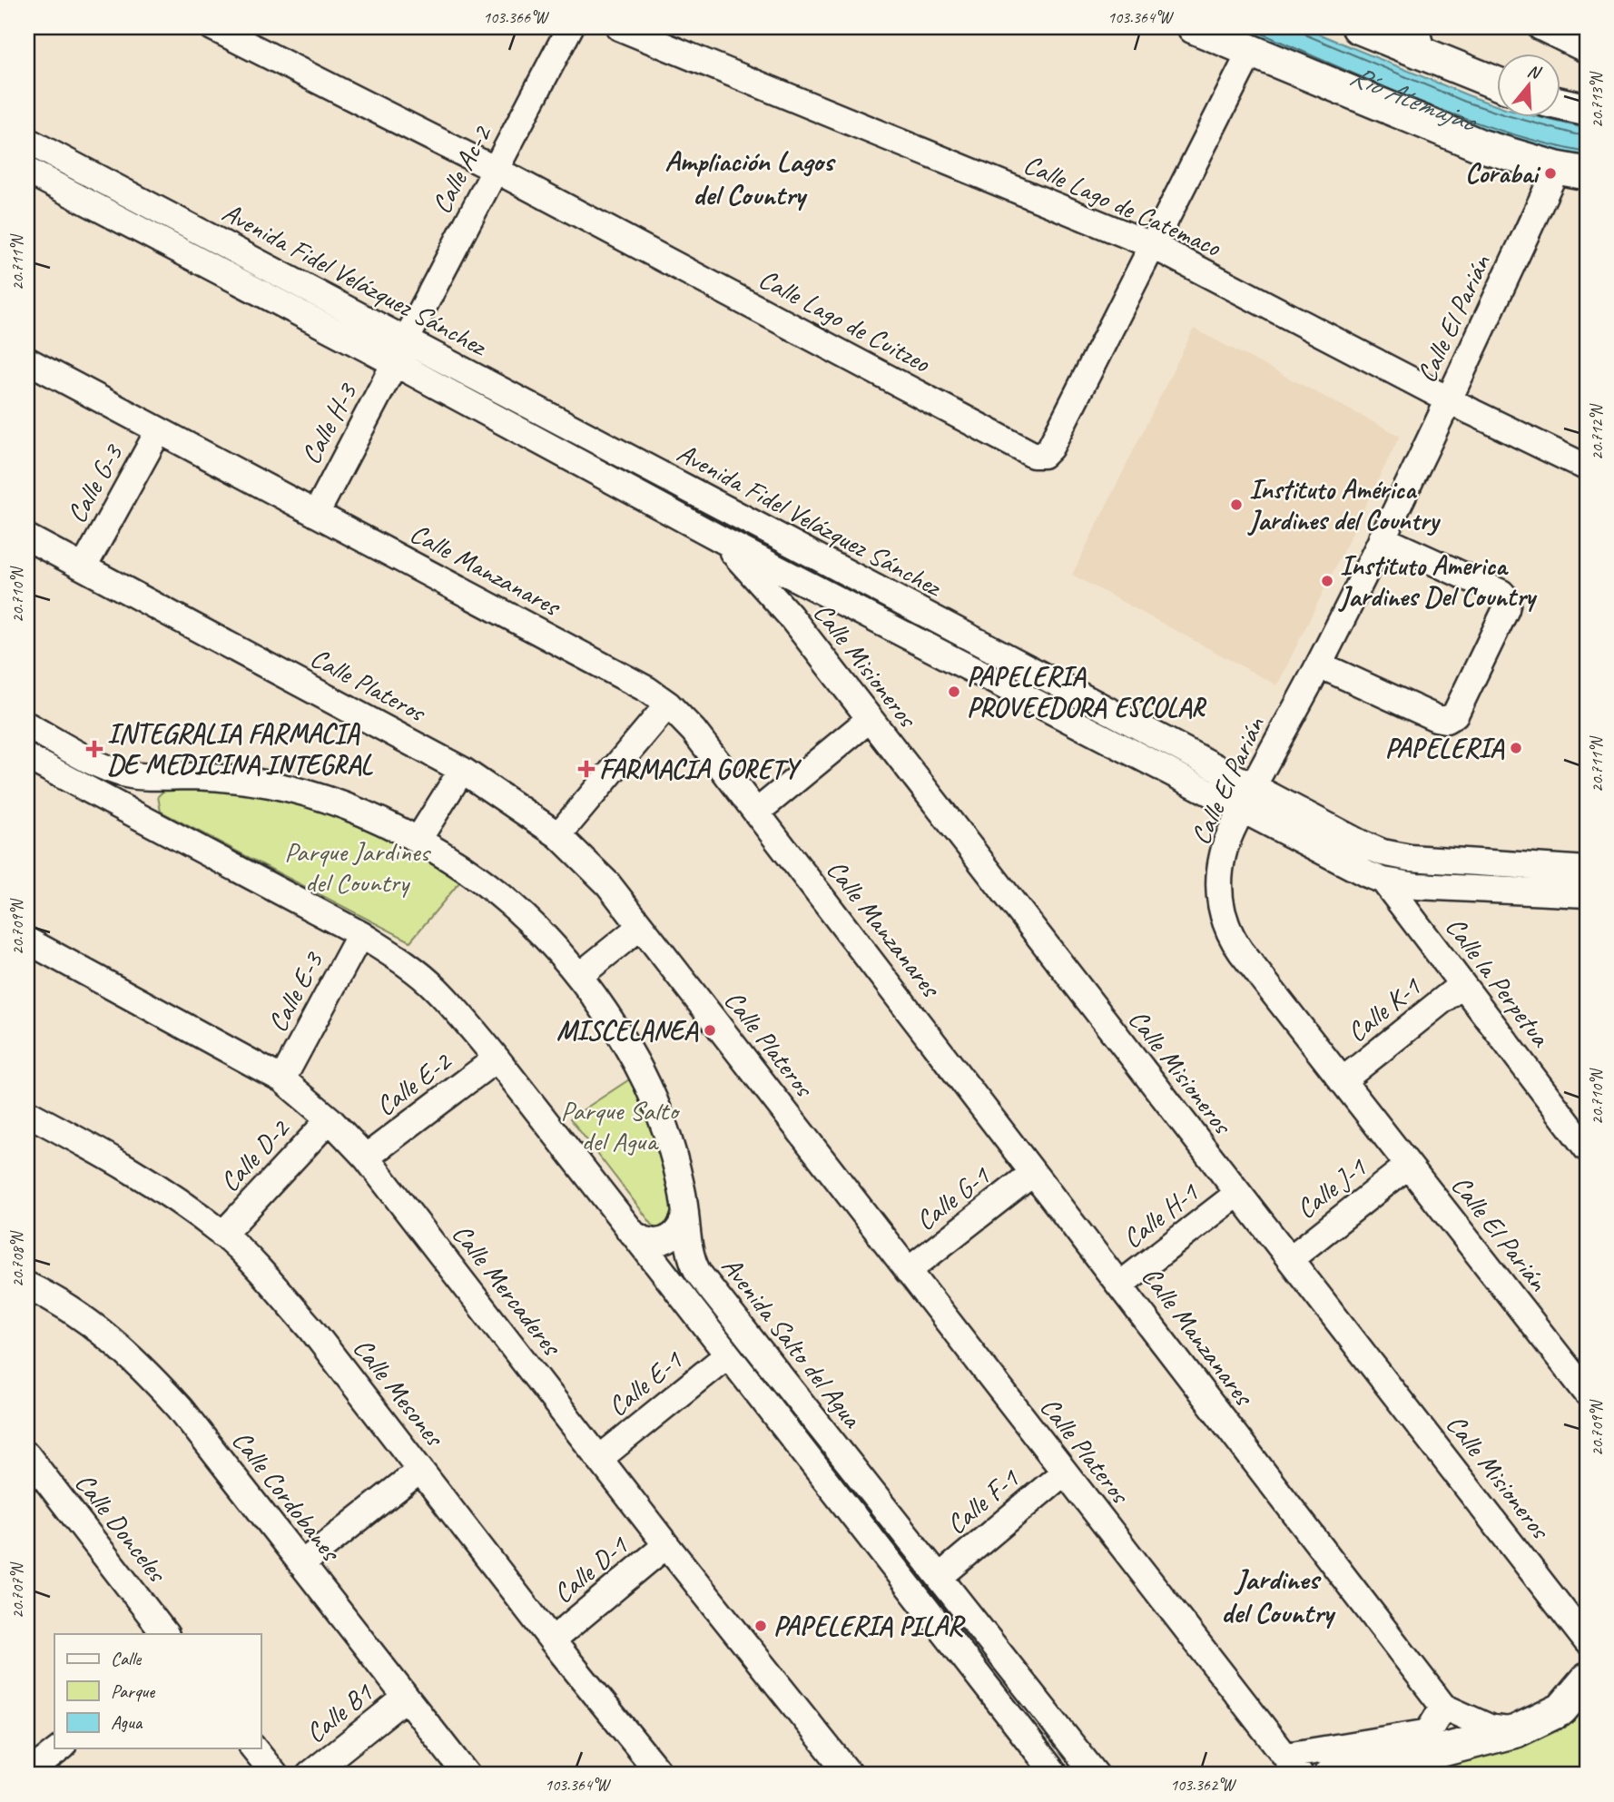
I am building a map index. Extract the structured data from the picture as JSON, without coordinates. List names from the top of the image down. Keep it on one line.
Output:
{"streets":{"street":["Calle Ac-2","Calle Lago de Catemaco","Avenida Fidel Velázquez Sánchez","Calle El Parián","Calle Lago de Cuitzeo","Calle H-3","Calle G-3","Calle Manzanares","Calle Misioneros","Calle Plateros","Calle la Perpetua","Calle E-3","Calle K-1","Calle E-2","Calle D-2","Calle J-1","Calle G-1","Calle H-1","Calle Mercaderes","Avenida Salto del Agua","Calle E-1","Calle Mesones","Calle Cordobanes","Calle F-1","Calle Donceles","Calle D-1","Calle B1"]},"crossings":[["Calle Ac-2","Avenida Fidel Velázquez Sánchez"],["Calle Ac-2","Calle Lago de Cuitzeo"],["Calle Ac-2","Calle H-3"],["Calle Lago de Catemaco","Calle El Parián"],["Calle Lago de Catemaco","Calle Lago de Cuitzeo"],["Avenida Fidel Velázquez Sánchez","Calle El Parián"],["Avenida Fidel Velázquez Sánchez","Calle H-3"],["Avenida Fidel Velázquez Sánchez","Calle Misioneros"],["Avenida Fidel Velázquez Sánchez","Calle la Perpetua"],["Calle El Parián","Calle K-1"],["Calle El Parián","Calle J-1"],["Calle H-3","Calle Manzanares"],["Calle G-3","Calle Manzanares"],["Calle G-3","Calle Plateros"],["Calle Manzanares","Calle G-1"],["Calle Manzanares","Calle H-1"],["Calle Misioneros","Calle J-1"],["Calle Misioneros","Calle H-1"],["Calle Plateros","Calle G-1"],["Calle Plateros","Calle F-1"],["Calle la Perpetua","Calle K-1"],["Calle E-3","Calle Mercaderes"],["Calle E-2","Calle Mercaderes"],["Calle D-2","Calle Mercaderes"],["Calle D-2","Calle Mesones"],["Calle Mercaderes","Calle E-1"],["Calle Mercaderes","Calle D-1"],["Avenida Salto del Agua","Calle F-1"],["Calle Mesones","Calle D-1"],["Calle Cordobanes","Calle B1"]],"districts":["Ampliación Lagos del Country","Jardines del Country"],"water":["Río Atemajac"],"parks":["Parque Jardines del Country","Parque Salto del Agua"],"places":{"other":["Corabai","Instituto América Jardines del Country","Instituto America Jardines Del Country","PAPELERIA PROVEEDORA ESCOLAR","PAPELERIA","MISCELANEA","PAPELERIA PILAR"],"health":["INTEGRALIA FARMACIA DE MEDICINA INTEGRAL","FARMACIA GORETY"]},"legend":["Calle","Parque","Agua"],"north":"top","coordinates":["103.366°W","103.364°W","20.713°N","20.711°N","20.712°N","20.710°N","20.709°N","20.708°N","20.707°N","103.362°W"]}
